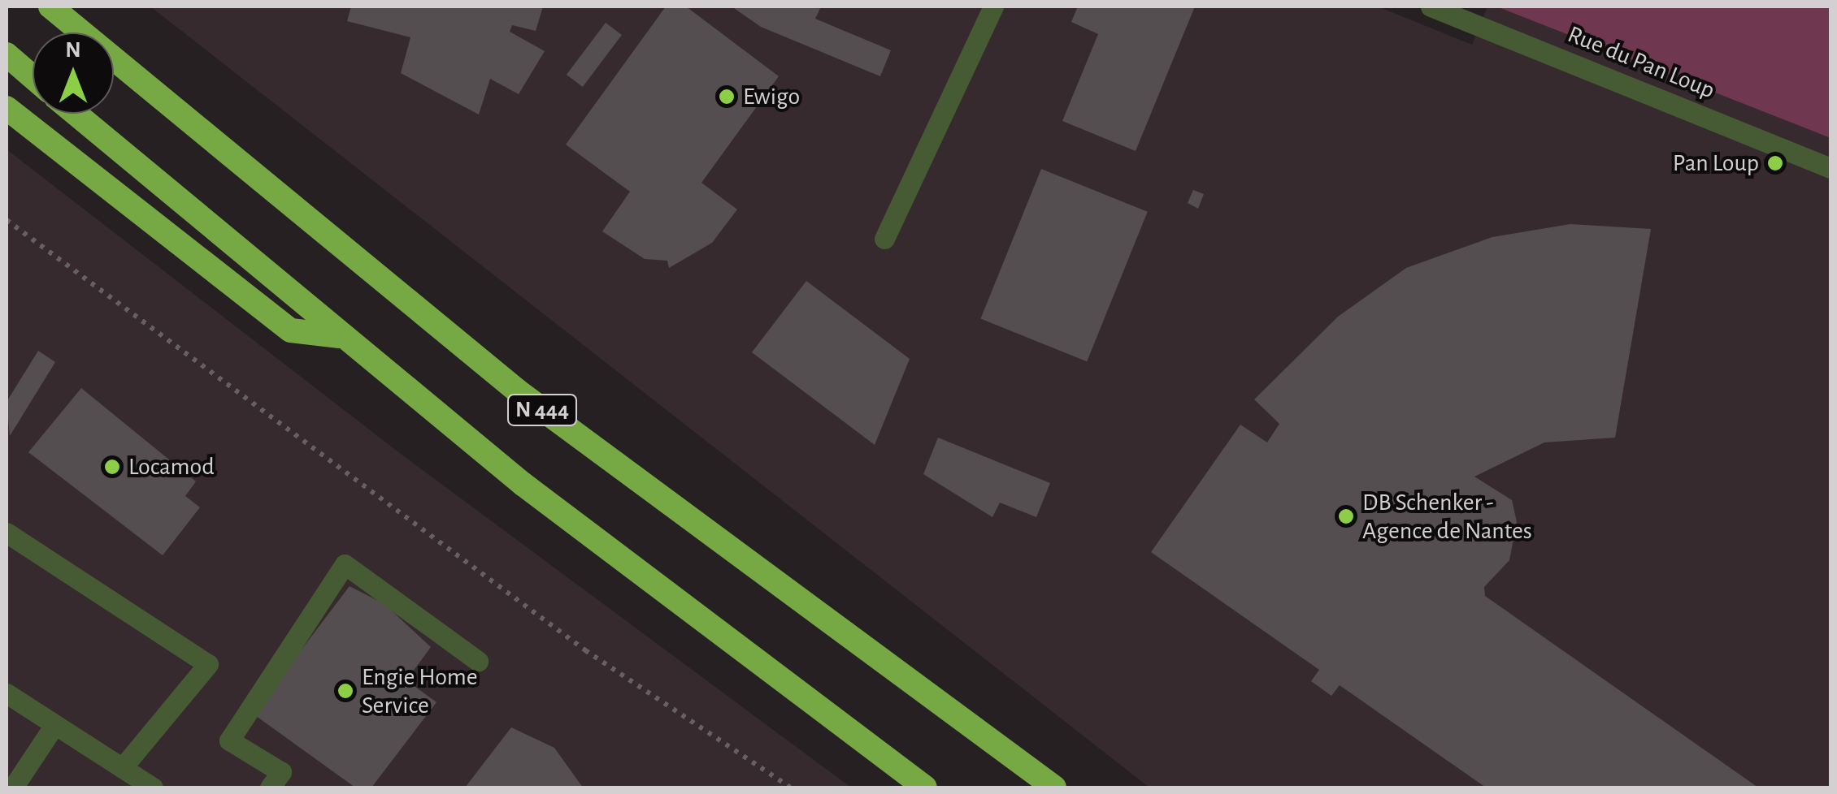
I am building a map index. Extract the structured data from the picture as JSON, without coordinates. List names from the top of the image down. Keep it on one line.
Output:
{"streets":{"highway":["N 444"],"street":["Rue du Pan Loup"]},"places":["Ewigo","Pan Loup","Locamod","DB Schenker - Agence de Nantes","Engie Home Service"],"north":"top"}
